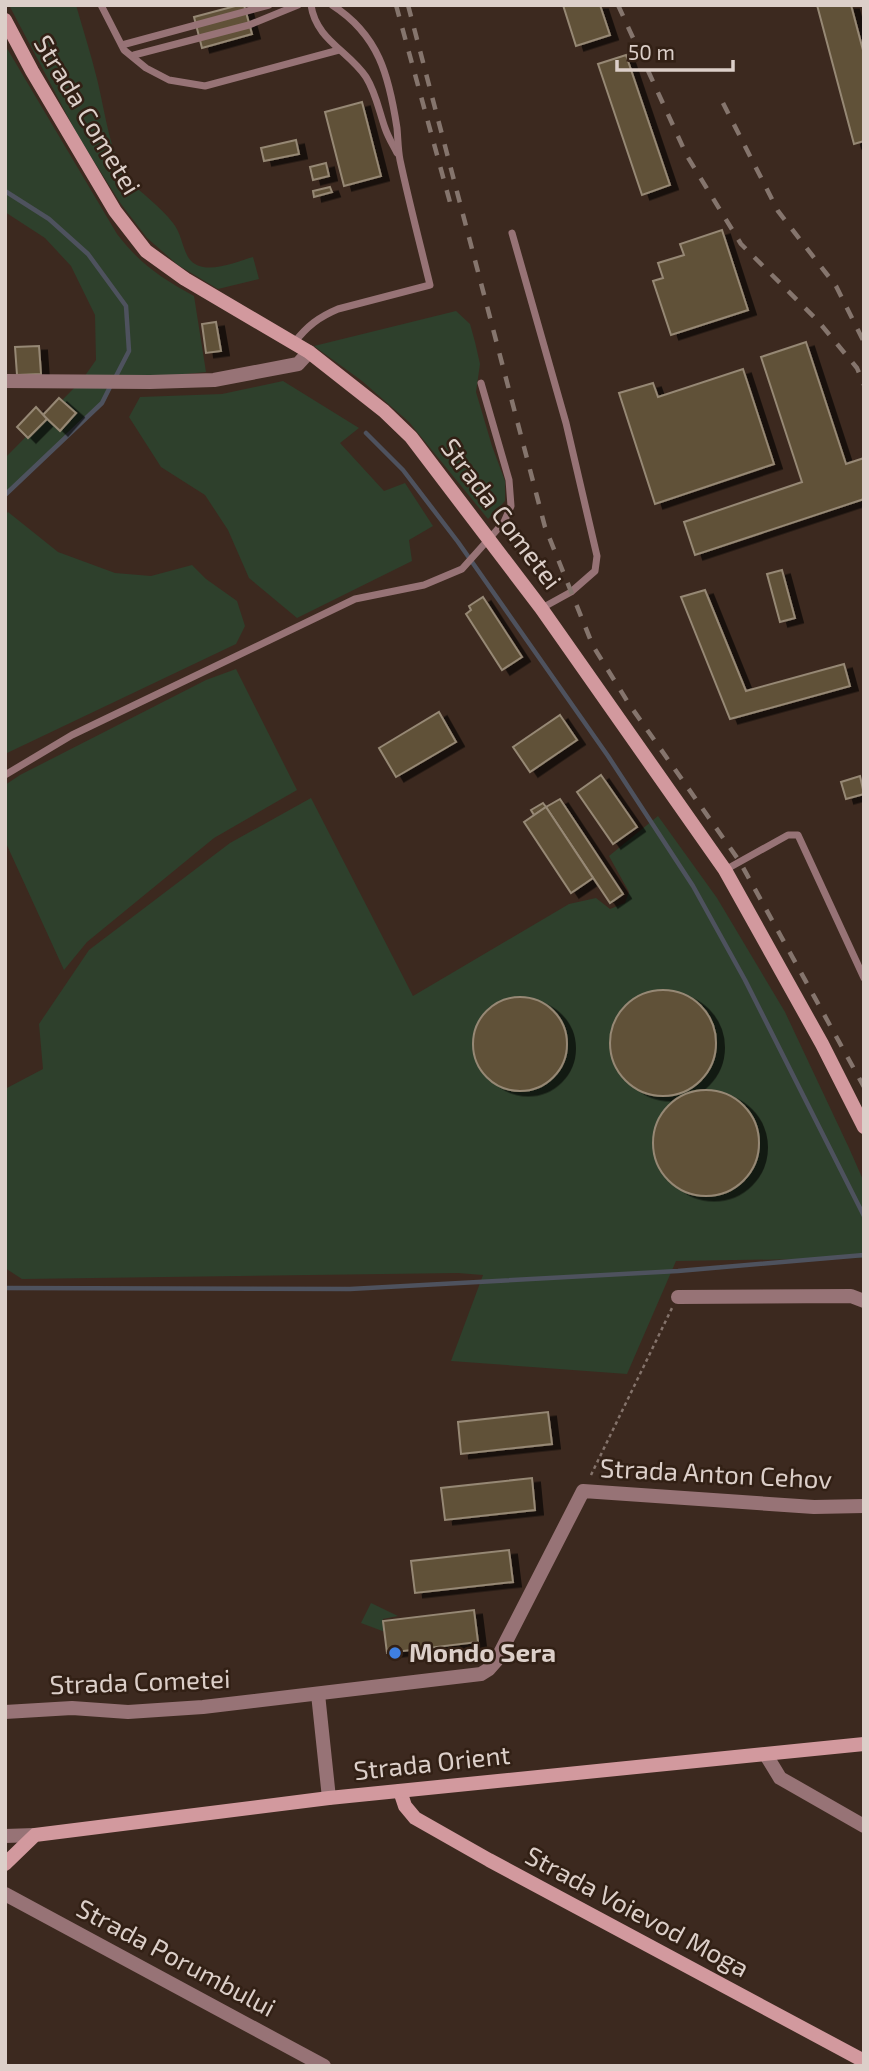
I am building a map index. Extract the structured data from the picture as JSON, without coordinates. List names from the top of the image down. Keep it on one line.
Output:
{"streets":{"street":["Strada Cometei","Strada Anton Cehov","Strada Orient","Strada Voievod Moga","Strada Porumbului"]},"crossings":[["Strada Cometei","Strada Anton Cehov"],["Strada Orient","Strada Voievod Moga"]],"places":["Mondo Sera"],"scale_bar":"50 m"}
